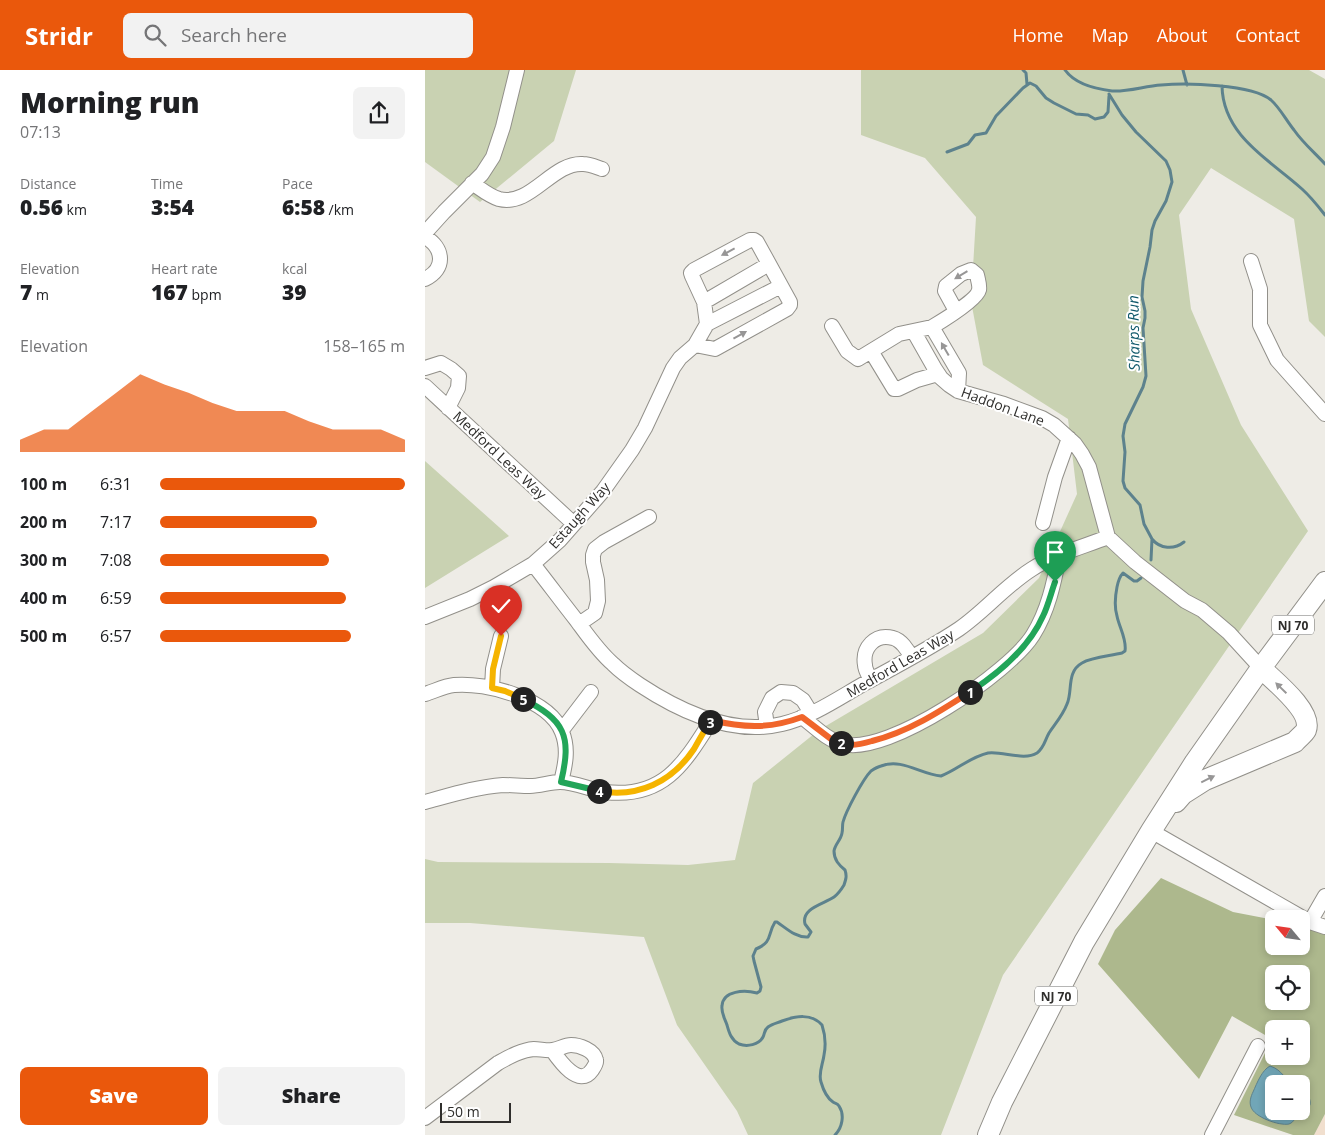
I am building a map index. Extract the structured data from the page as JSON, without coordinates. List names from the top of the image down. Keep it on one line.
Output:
{"streets":{"highway":["NJ 70"],"street":["Haddon Lane","Medford Leas Way","Estaugh Way"]},"crossings":[["Haddon Lane","Medford Leas Way"],["Medford Leas Way","Estaugh Way"]],"water":["Sharps Run"],"scale_bar":"50 m","north":"top left","page":{"header":"Stridr","search":"Search here","nav":["Home","Map","About","Contact"],"heading":["Morning run","07:13"],"stats":[["Distance","0.56 km"],["Time","3:54"],["Pace","6:58 /km"],["Elevation","7 m"],["Heart rate","167 bpm"],["kcal","39"]],"chart":["Elevation","158–165 m"],"list":[{"name":"100 m","note":"6:31"},{"name":"200 m","note":"7:17"},{"name":"300 m","note":"7:08"},{"name":"400 m","note":"6:59"},{"name":"500 m","note":"6:57"}],"pins":["1","5","3","2","4"],"map_buttons":["+","−"],"buttons":["Save","Share"],"scale":"50 m"}}
